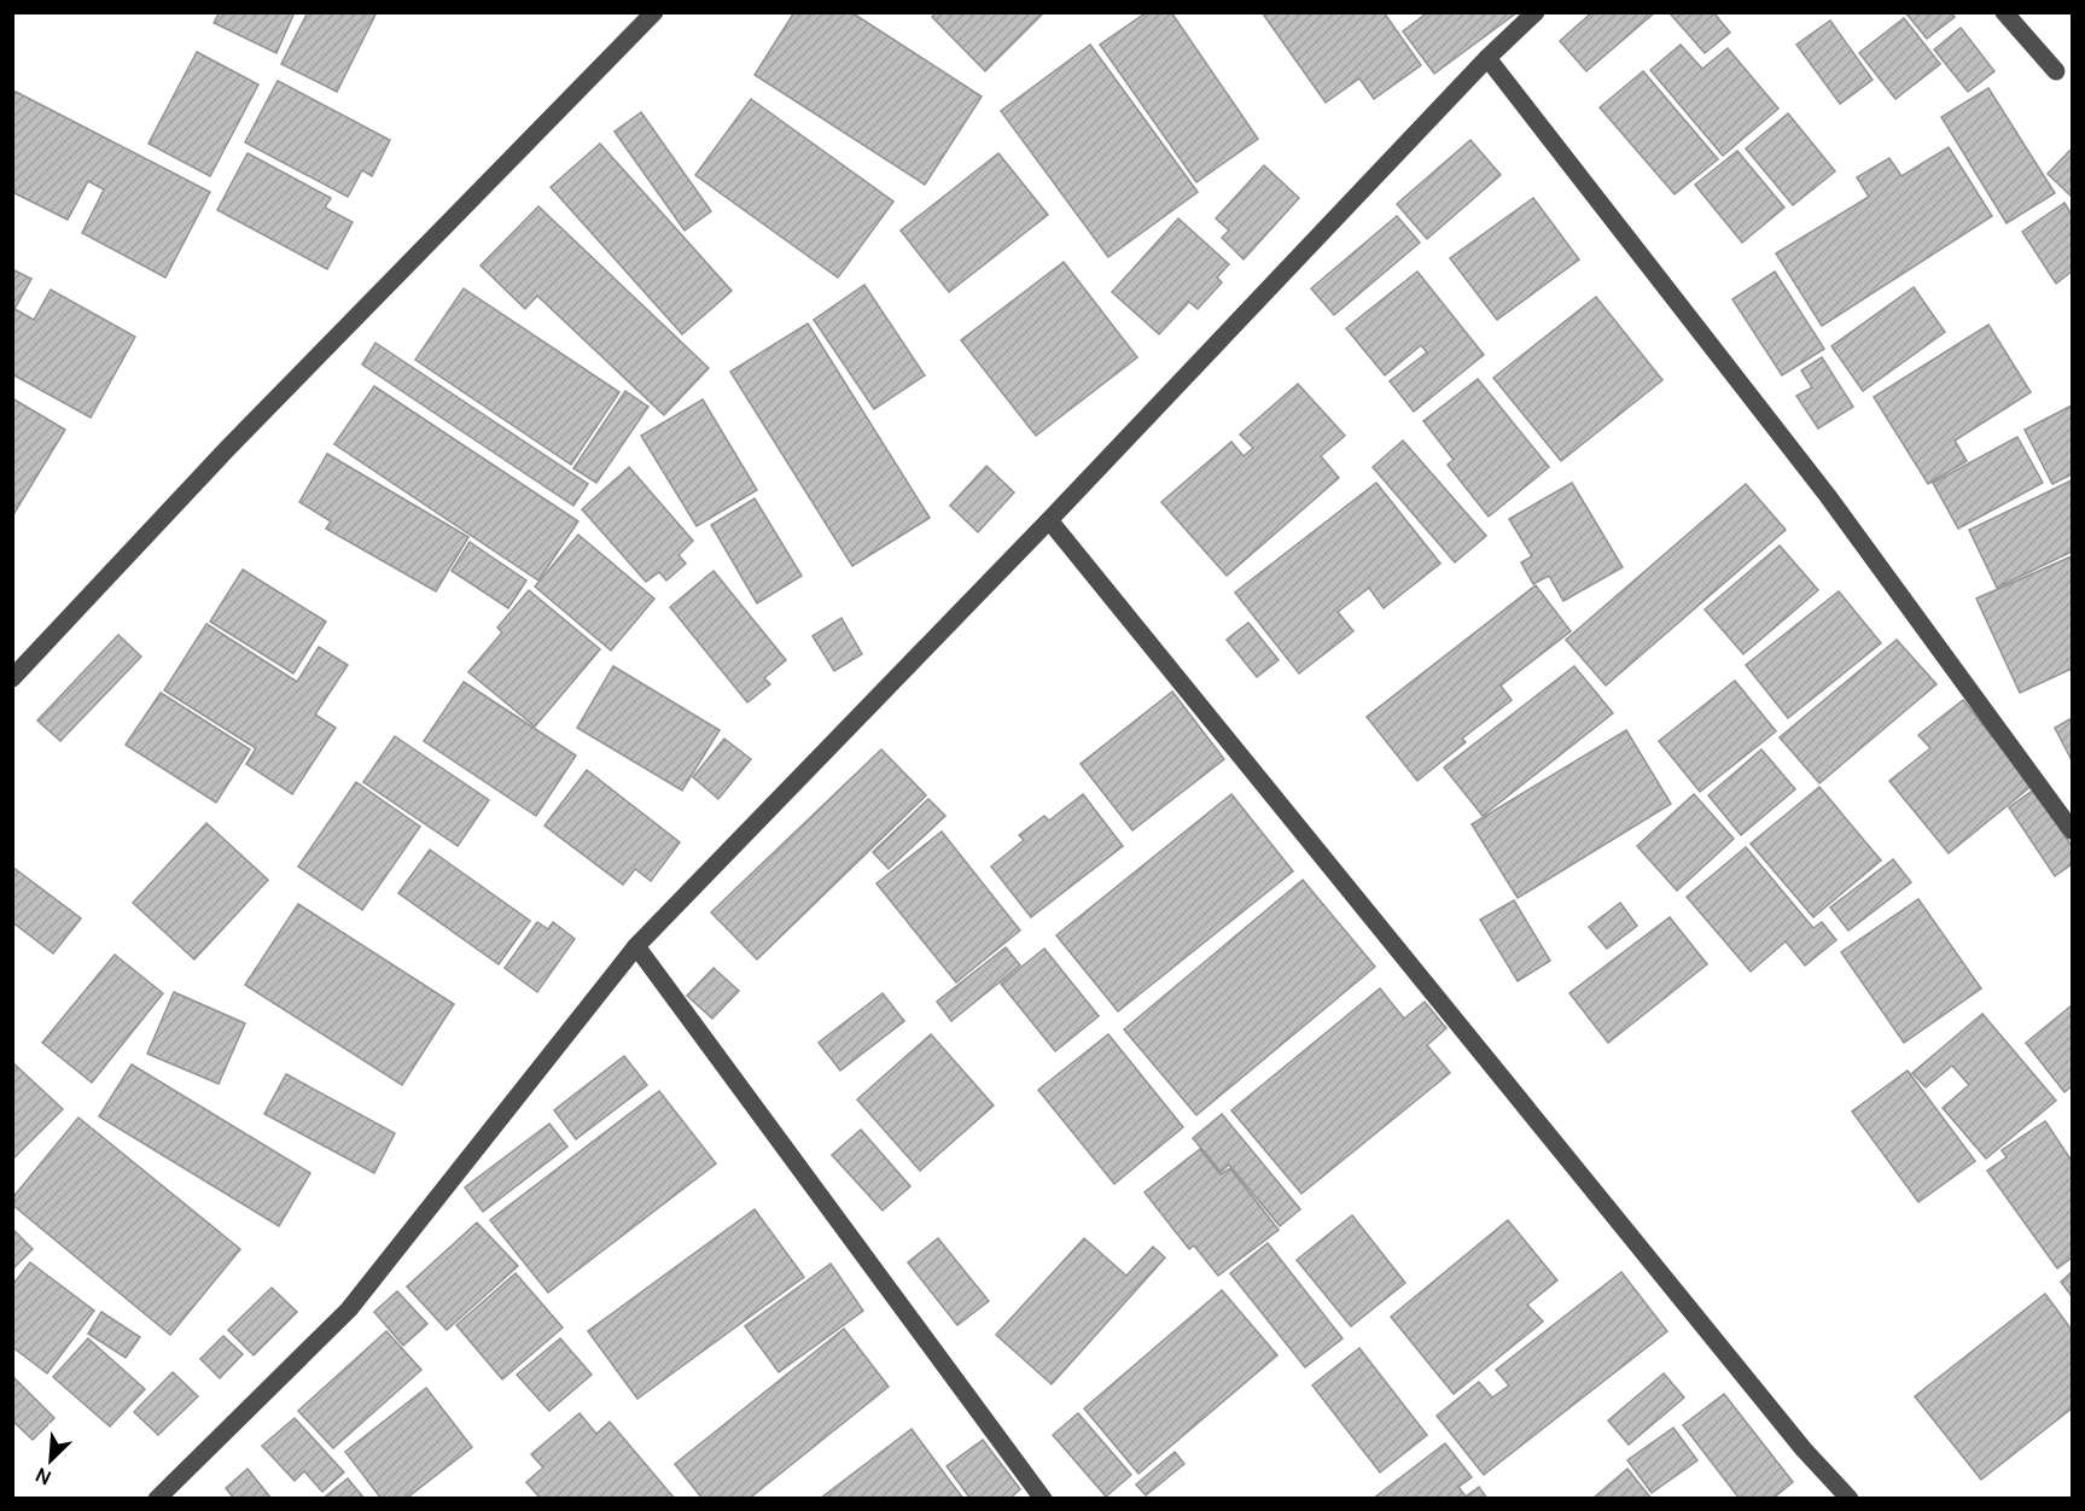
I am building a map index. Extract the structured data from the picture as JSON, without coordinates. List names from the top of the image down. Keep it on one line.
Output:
{"north":"bottom left"}
